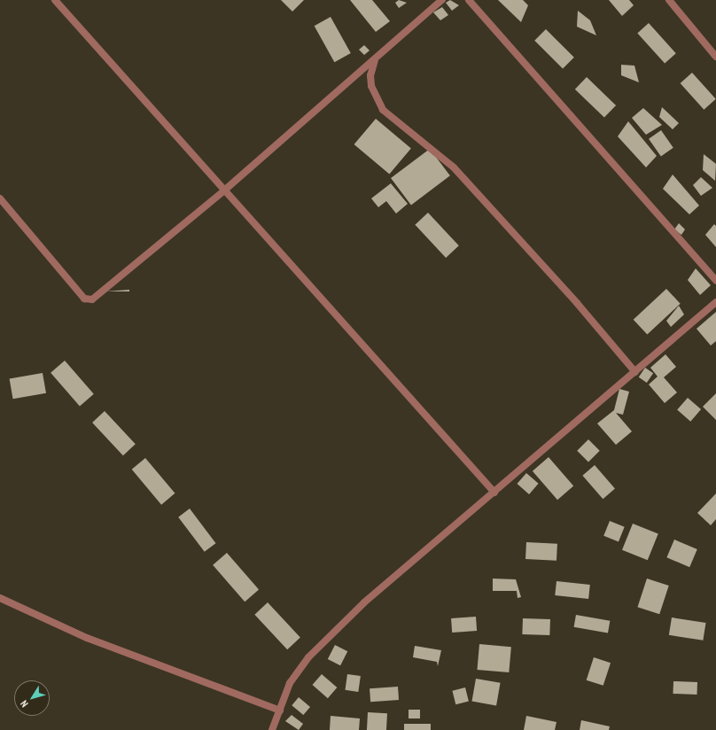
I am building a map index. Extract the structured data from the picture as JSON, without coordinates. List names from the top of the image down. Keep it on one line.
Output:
{"north":"bottom left"}
